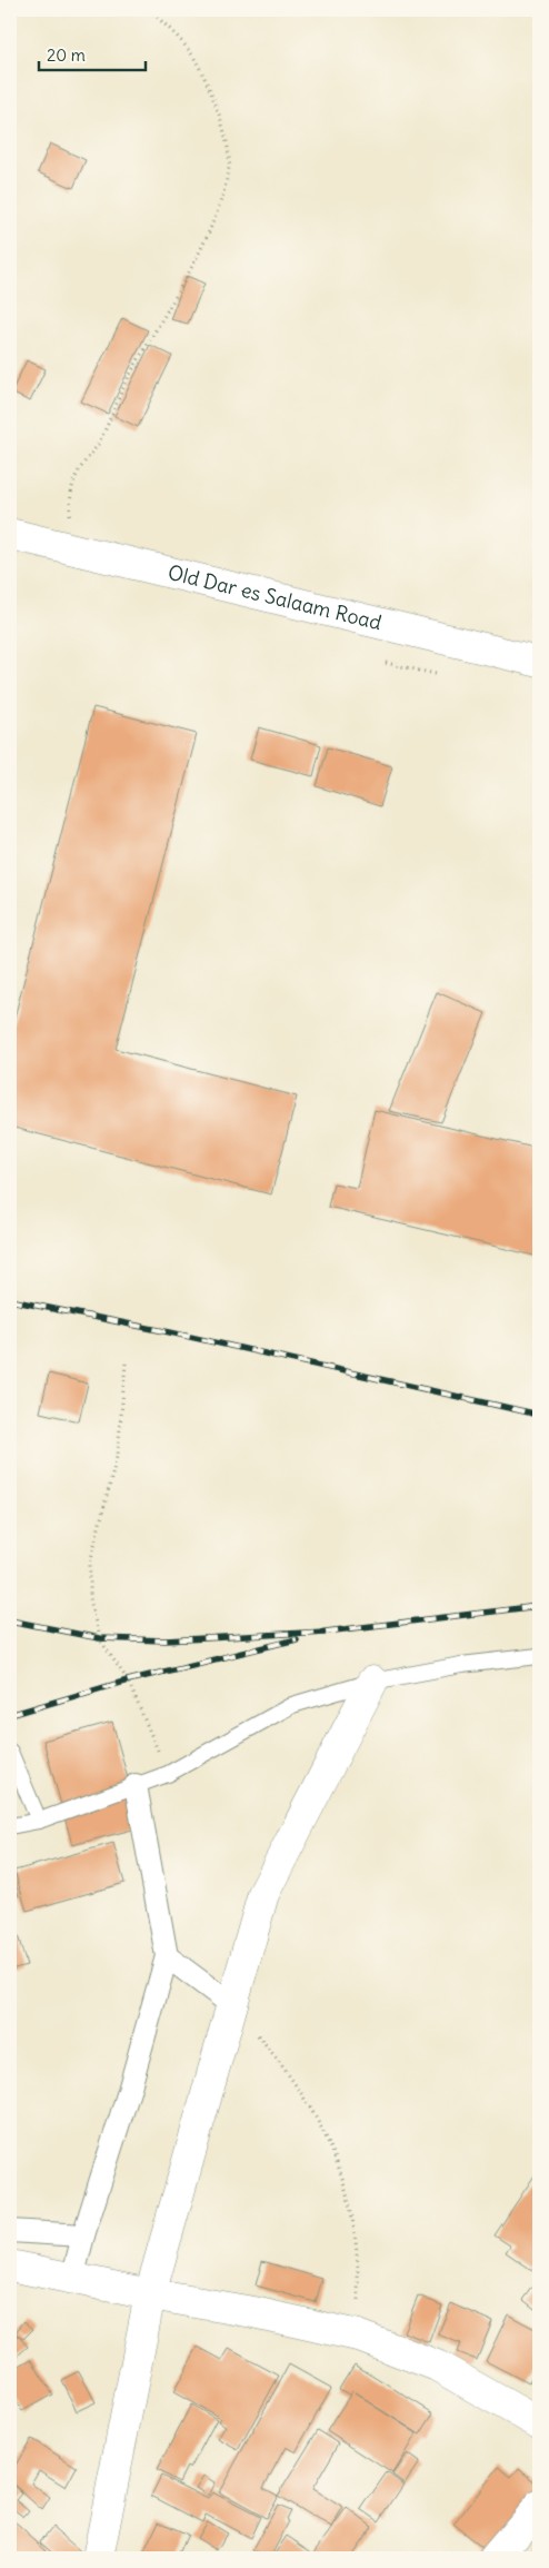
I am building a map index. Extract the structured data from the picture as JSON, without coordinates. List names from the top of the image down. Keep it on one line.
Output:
{"streets":{"street":["Old Dar es Salaam Road"]},"scale_bar":"20 m"}
